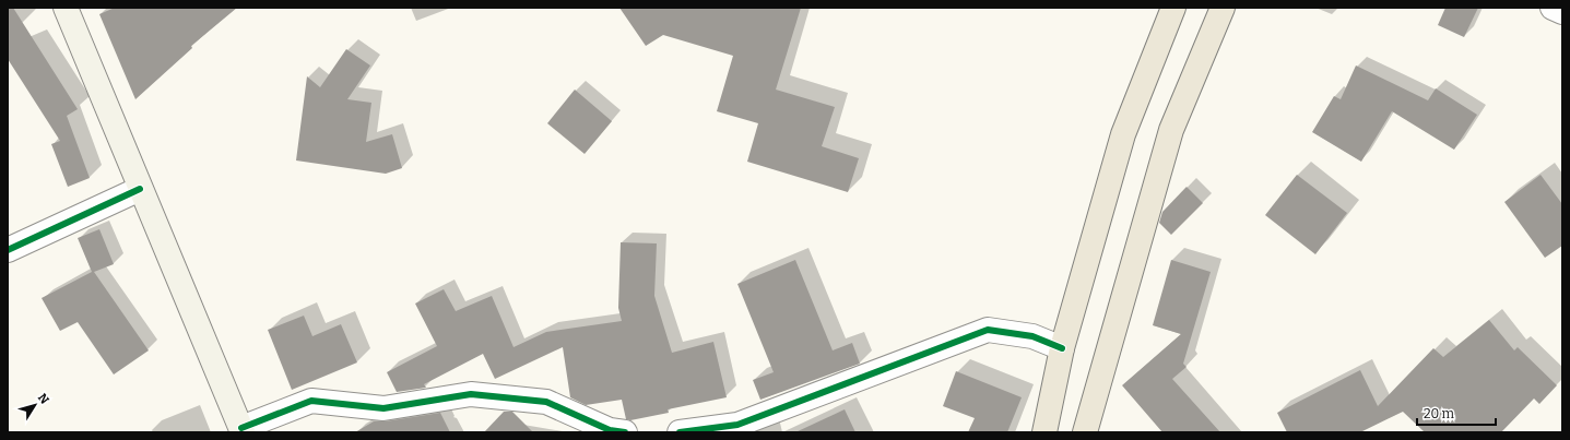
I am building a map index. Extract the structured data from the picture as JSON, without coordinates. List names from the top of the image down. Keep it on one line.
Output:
{"scale_bar":"20 m","north":"top right"}
